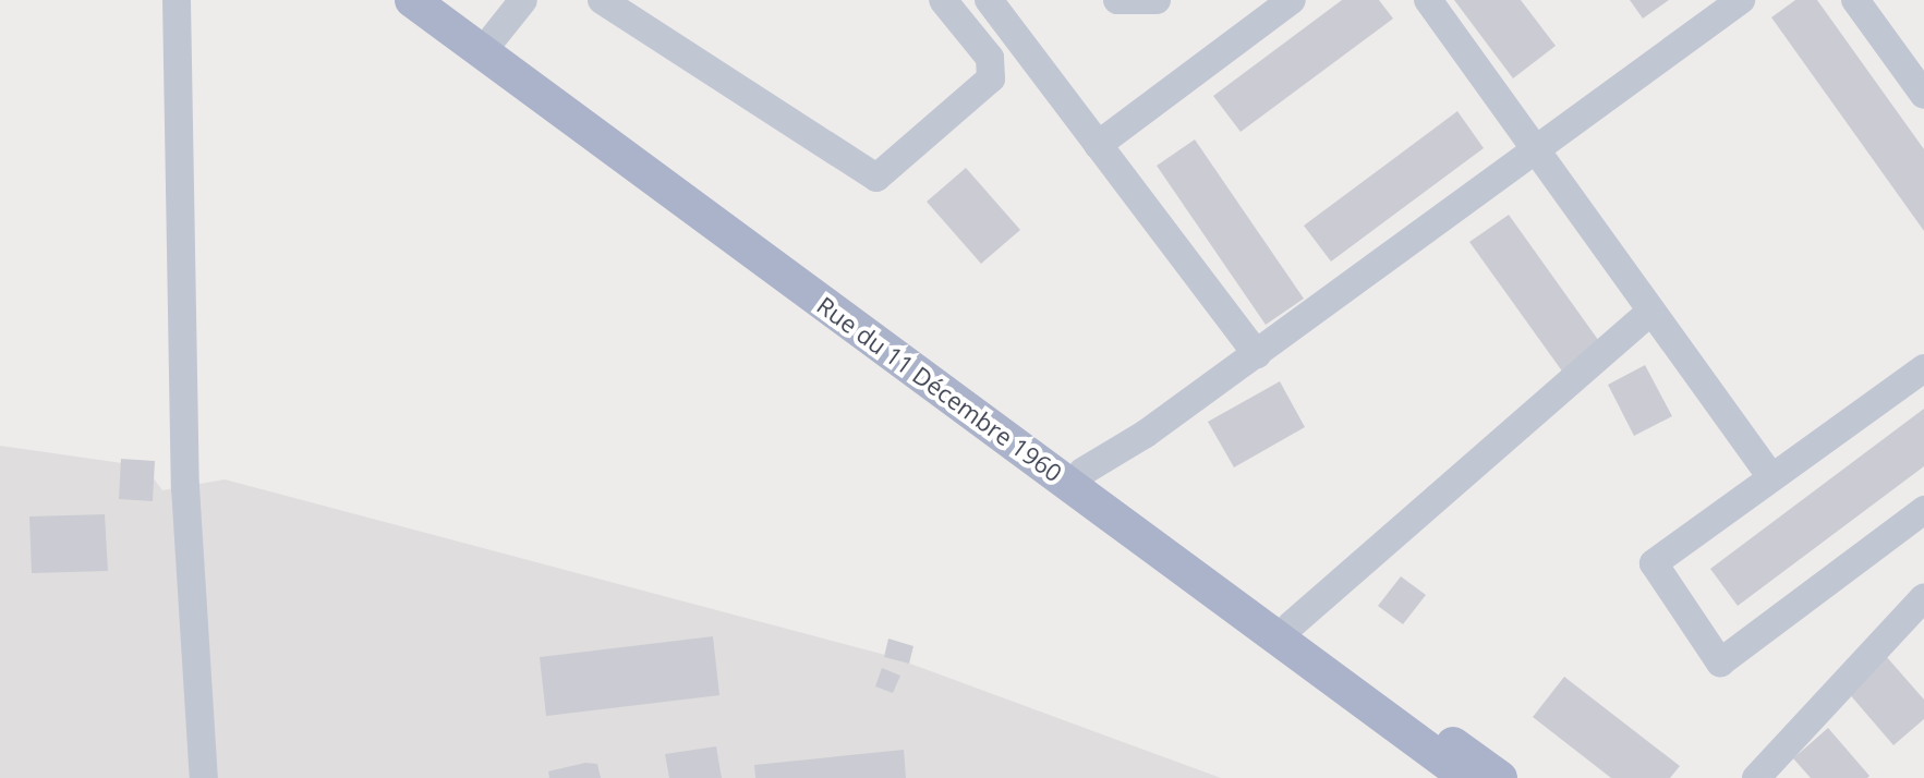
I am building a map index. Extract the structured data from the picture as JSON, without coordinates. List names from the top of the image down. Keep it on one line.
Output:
{"streets":{"main road":["Rue du 11 Décembre 1960"]}}
